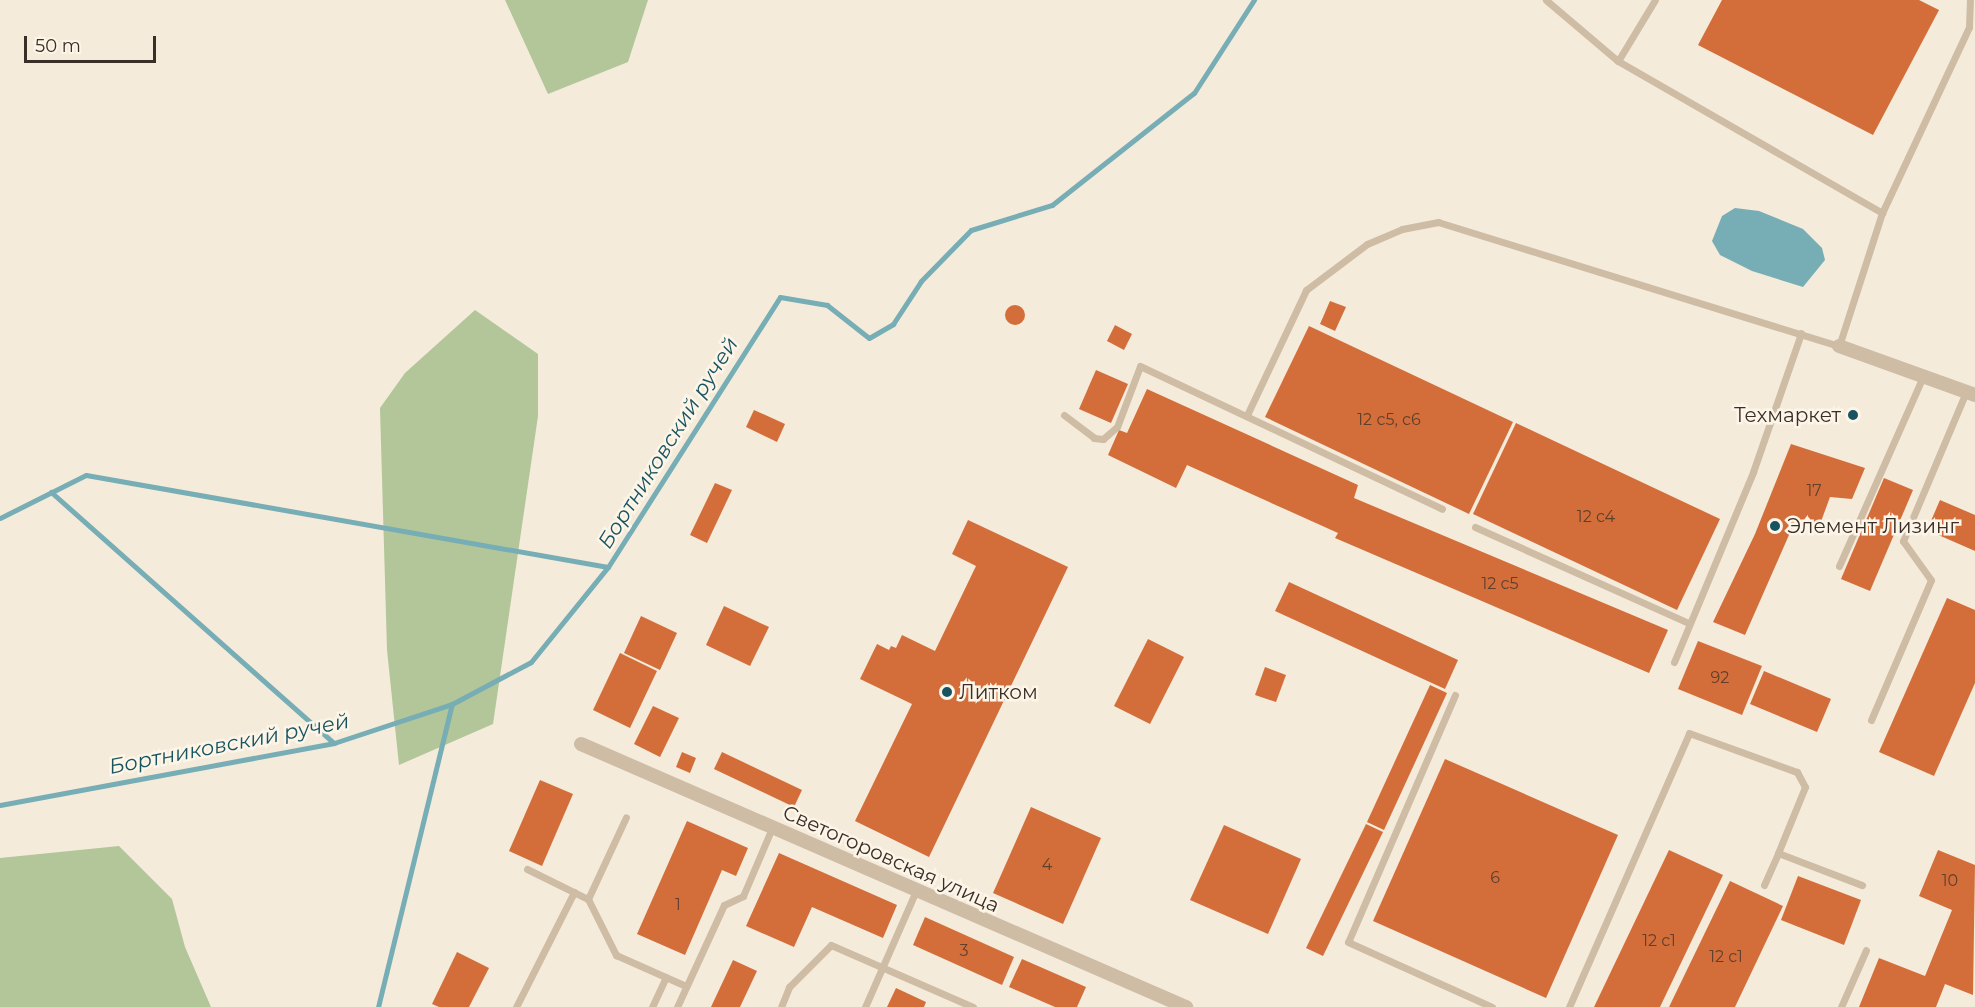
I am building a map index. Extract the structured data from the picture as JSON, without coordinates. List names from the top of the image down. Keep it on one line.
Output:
{"streets":{"street":["Светогоровская улица"]},"water":["Бортниковский ручей"],"places":["Техмаркет","Элемент Лизинг","Литком"],"house_numbers":["12 с5, с6","17","12 с4","12 с5","92","4","6","10","1","12 с1","3","12 с1"],"scale_bar":"50 m"}
